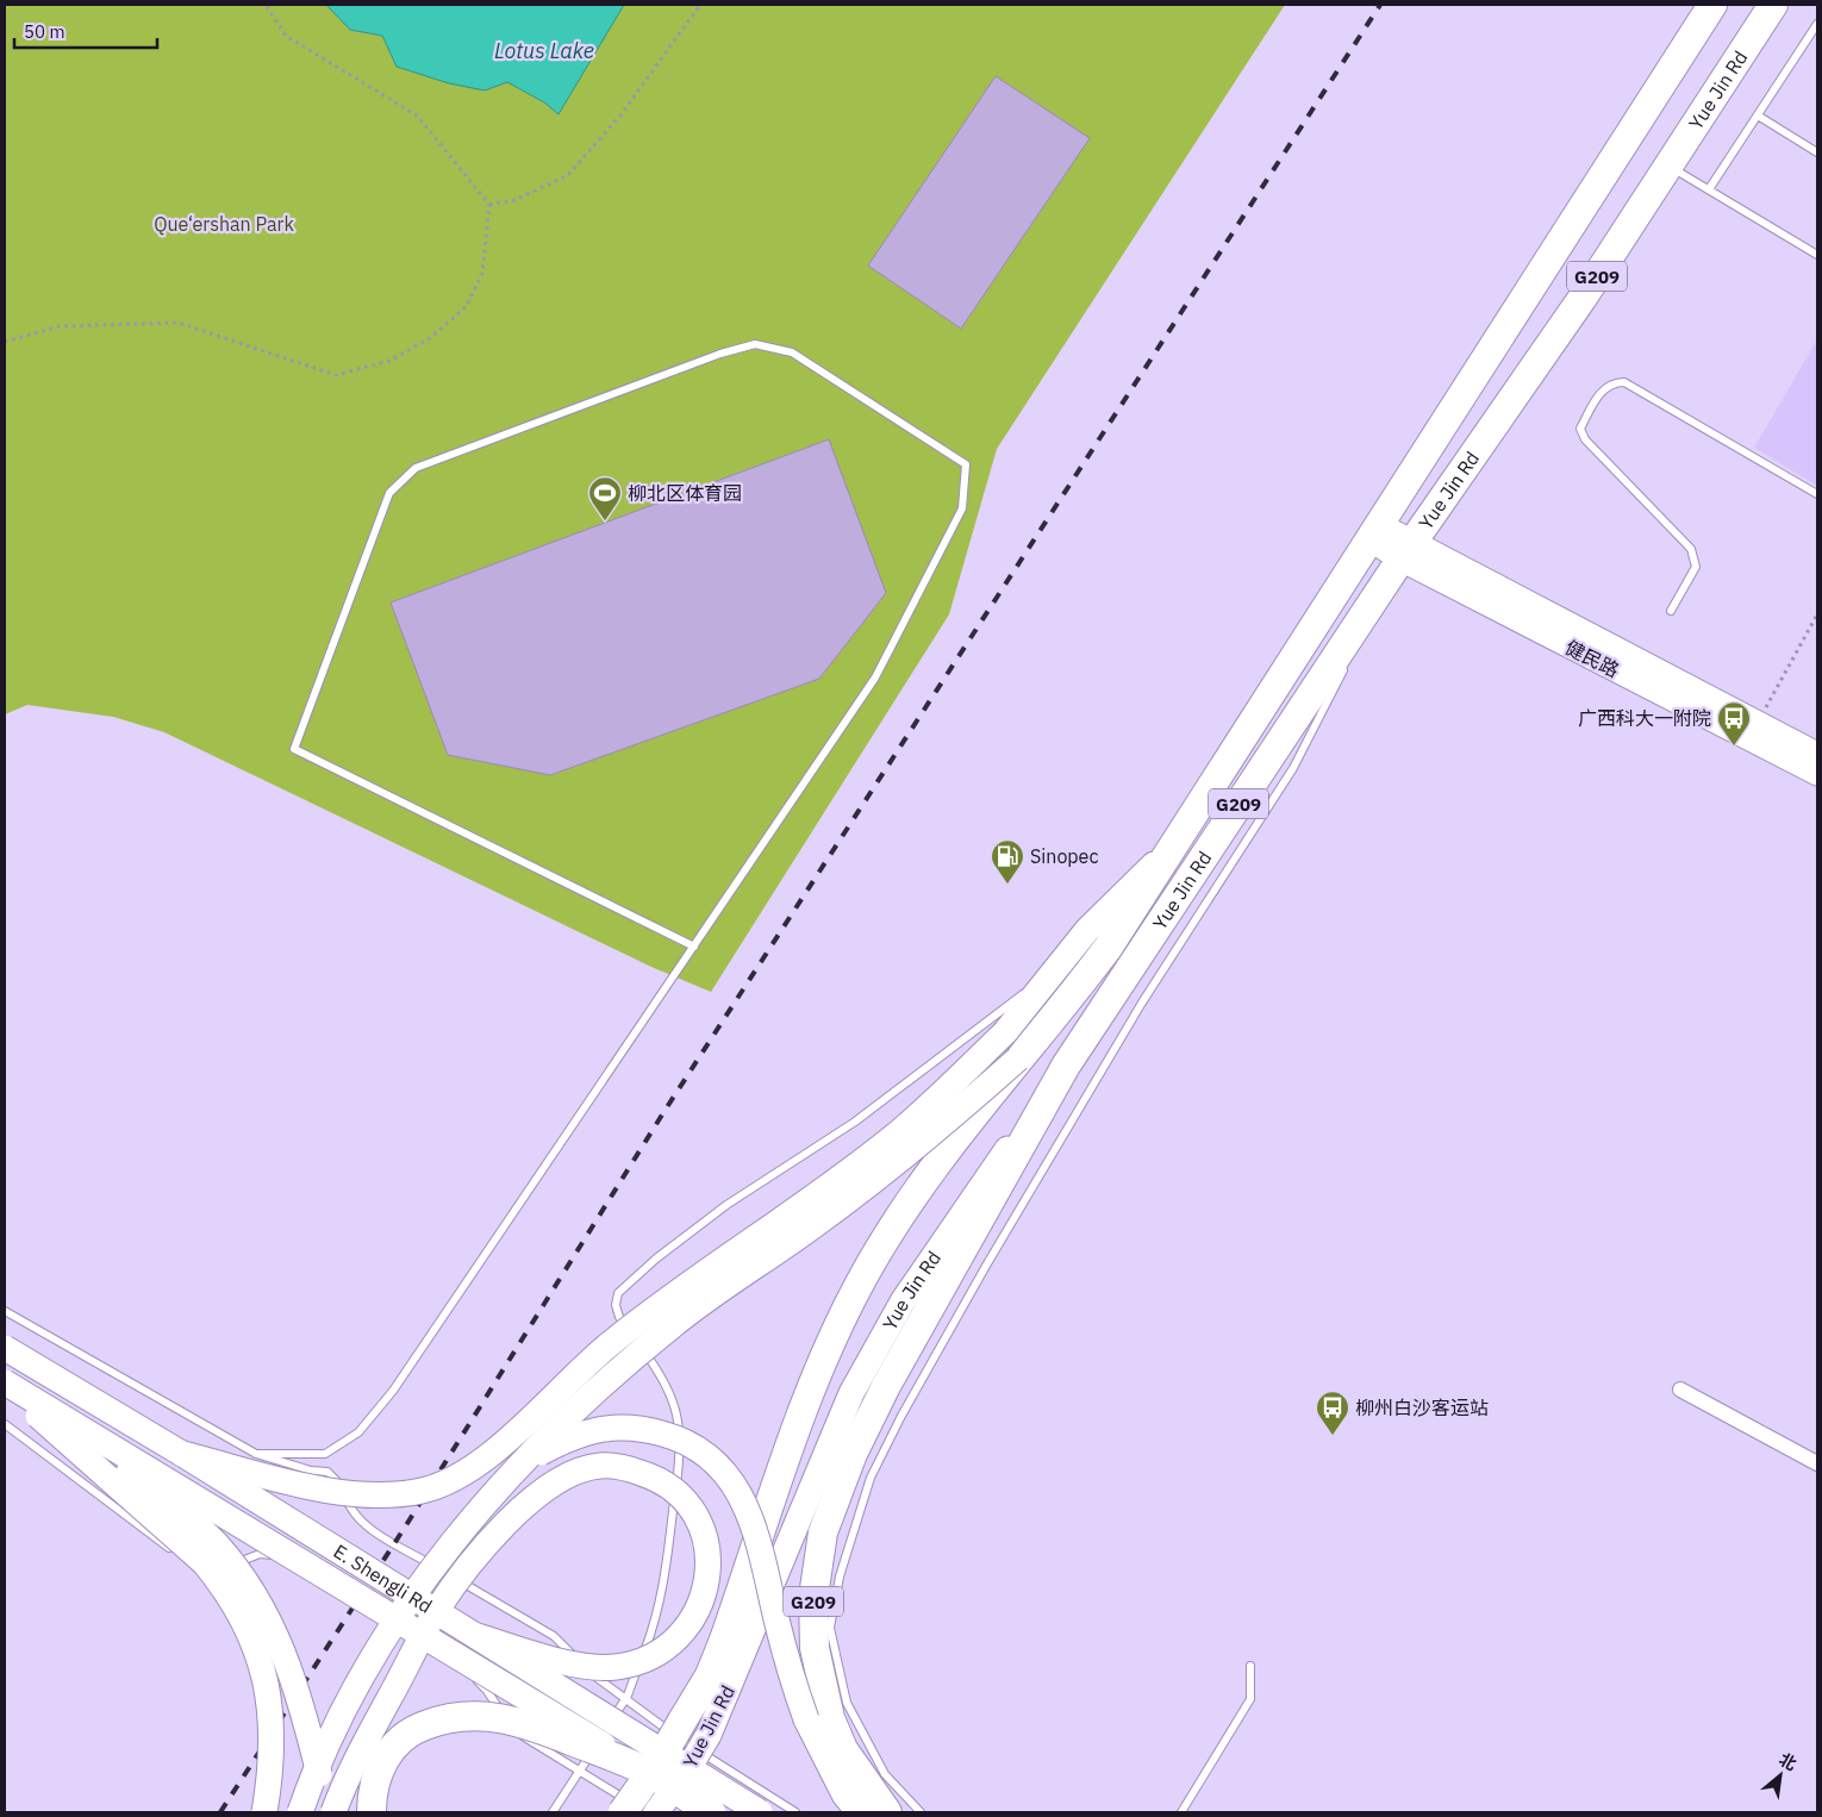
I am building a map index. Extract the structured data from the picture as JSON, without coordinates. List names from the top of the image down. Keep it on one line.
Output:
{"streets":{"highway":["Yue Jin Rd","G209","E. Shengli Rd"],"main road":["健民路"]},"crossings":[["Yue Jin Rd","G209"],["Yue Jin Rd","健民路"]],"water":["Lotus Lake"],"parks":["Que‘ershan Park"],"places":{"sports":["柳北区体育园"],"bus stop":["广西科大一附院","柳州白沙客运站"],"fuel station":["Sinopec"]},"scale_bar":"50 m","north":"top right"}
